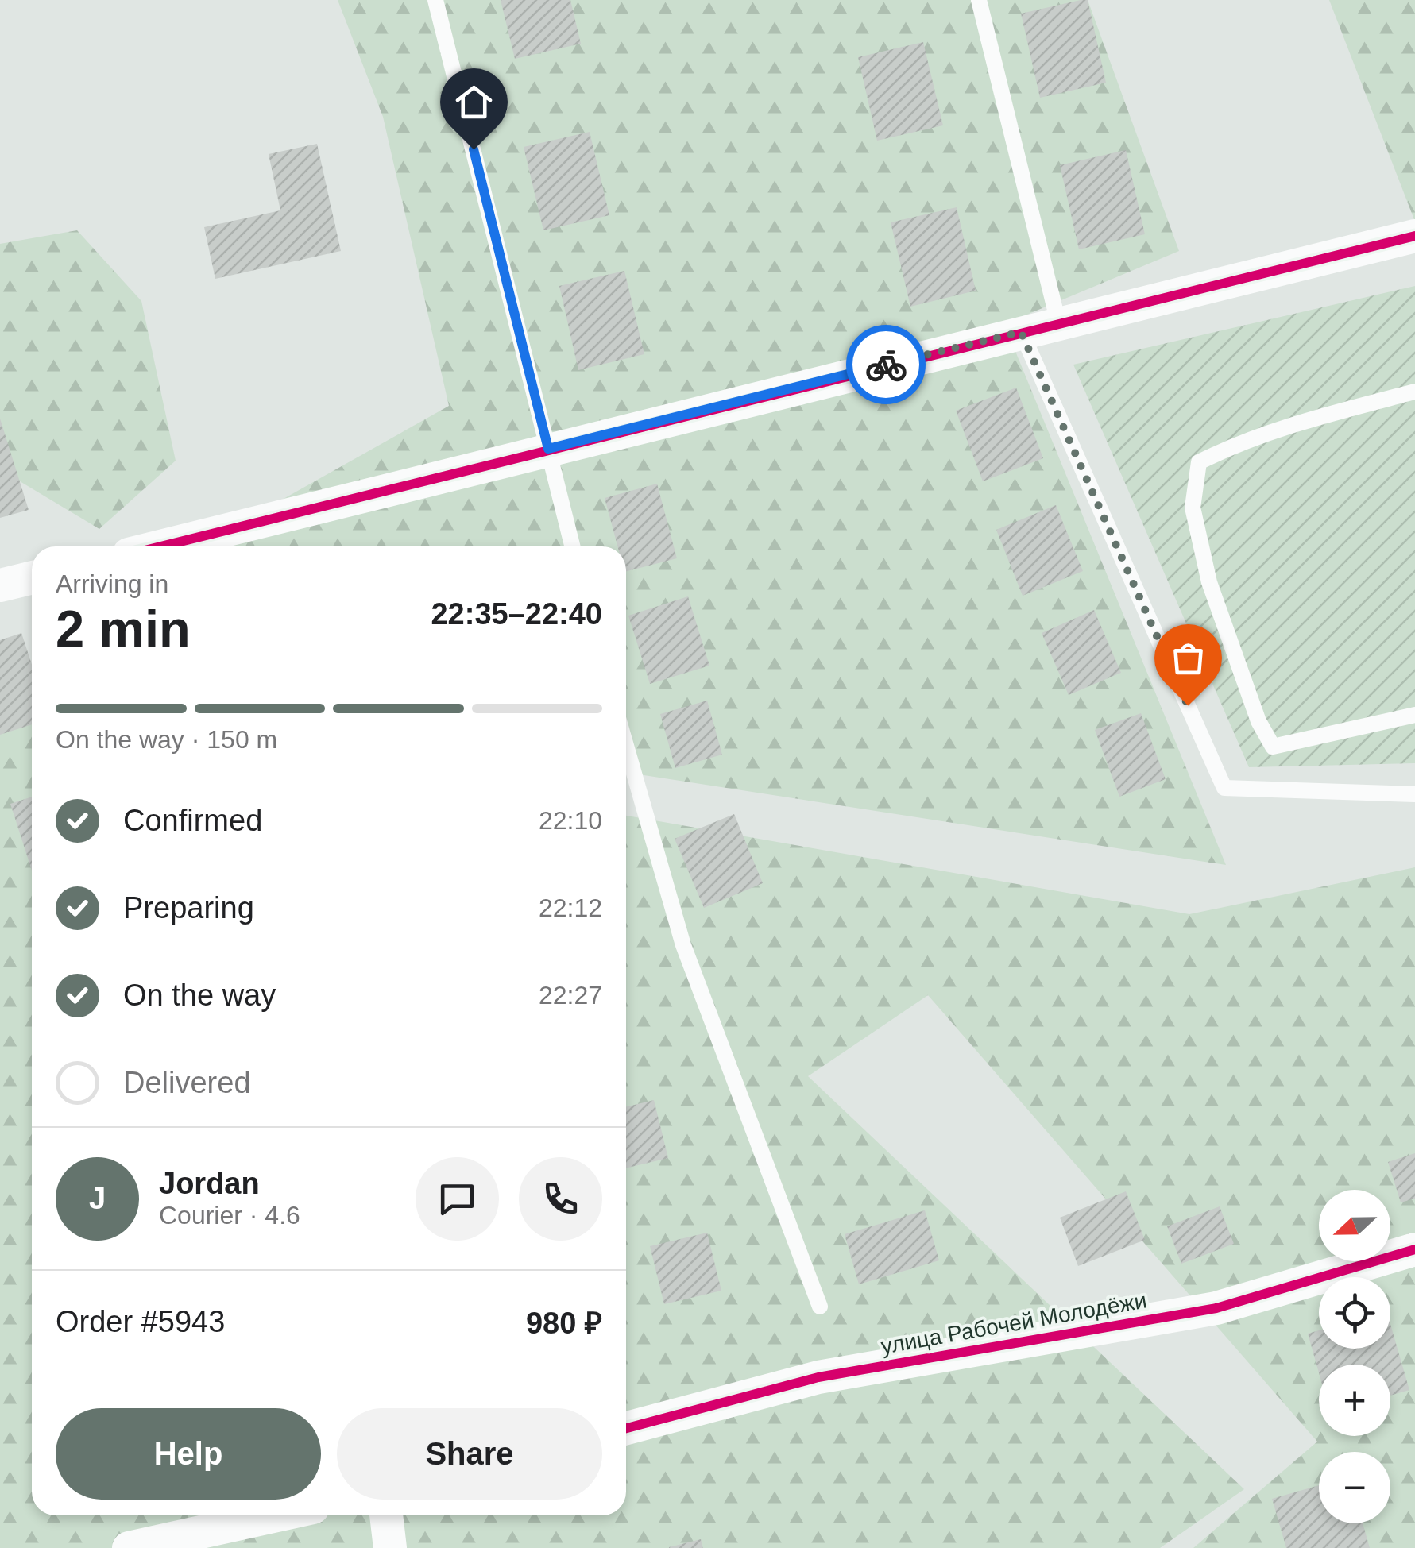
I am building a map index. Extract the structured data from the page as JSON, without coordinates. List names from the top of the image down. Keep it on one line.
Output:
{"streets":{"street":["улица Рабочей Молодёжи"]},"north":"left","page":{"heading":["2 min","Arriving in","22:35–22:40"],"panel":["Jordan","Courier · 4.6","Order #5943","980 ₽"],"bar":"On the way · 150 m","list":[["Confirmed","22:10"],["Preparing","22:12"],["On the way","22:27"],"Delivered"],"round":"J","map_buttons":["+","−"],"buttons":["Help","Share"]}}
